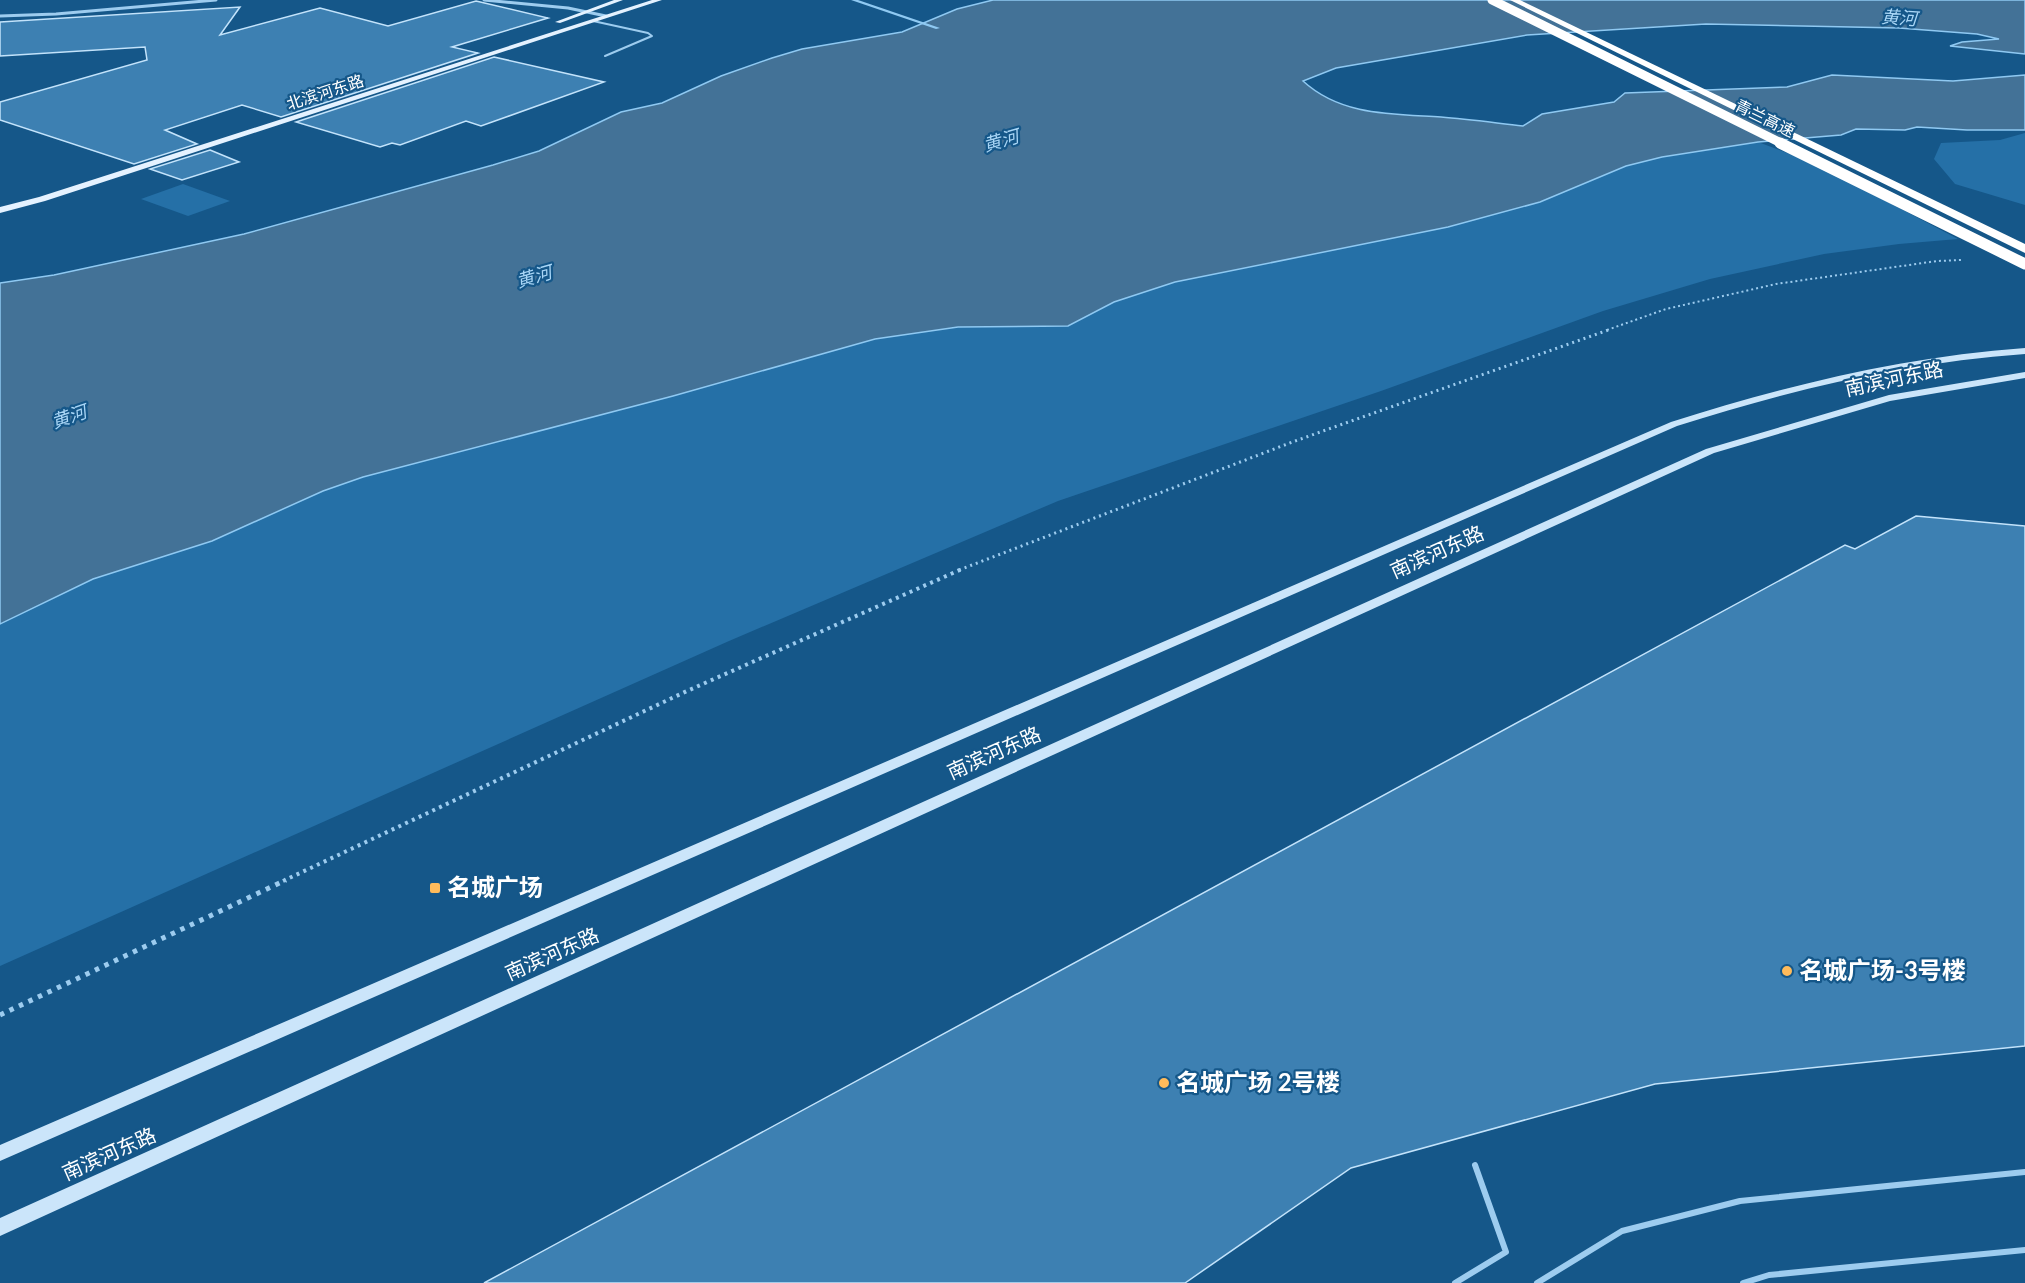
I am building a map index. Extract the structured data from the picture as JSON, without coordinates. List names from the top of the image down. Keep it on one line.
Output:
{"streets":{"highway":["青兰高速"],"main road":["北滨河东路","南滨河东路"]},"water":["黄河"],"places":{"transit":["名城广场"],"other":["名城广场-3号楼","名城广场 2号楼"]}}
